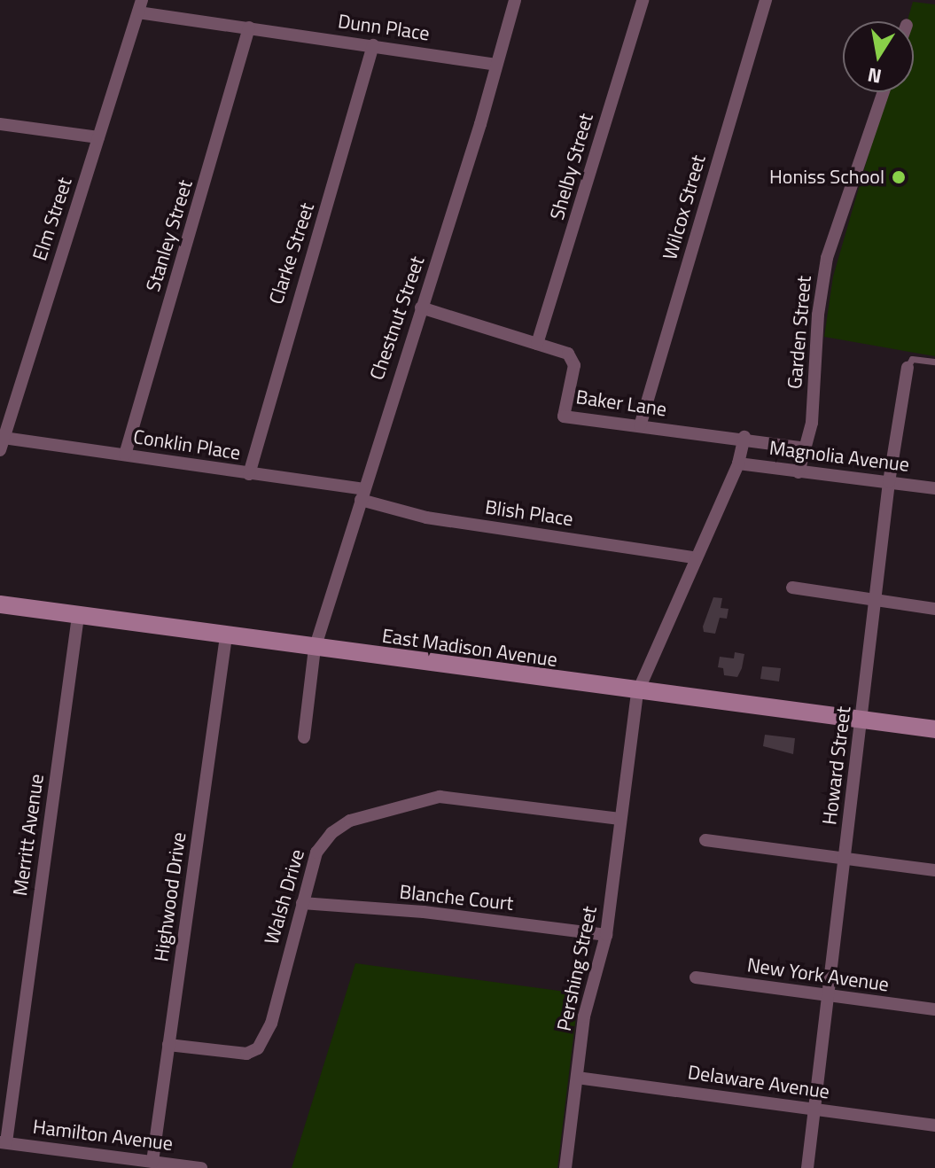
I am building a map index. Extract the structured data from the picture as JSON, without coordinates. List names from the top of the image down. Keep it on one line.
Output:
{"streets":{"main road":["East Madison Avenue"],"street":["Dunn Place","Shelby Street","Wilcox Street","Elm Street","Stanley Street","Clarke Street","Chestnut Street","Garden Street","Baker Lane","Conklin Place","Magnolia Avenue","Blish Place","Howard Street","Merritt Avenue","Highwood Drive","Walsh Drive","Blanche Court","Pershing Street","New York Avenue","Delaware Avenue","Hamilton Avenue"]},"crossings":[["Dunn Place","Elm Street"],["Dunn Place","Stanley Street"],["Dunn Place","Clarke Street"],["Dunn Place","Chestnut Street"],["Shelby Street","Baker Lane"],["Wilcox Street","Baker Lane"],["Elm Street","Conklin Place"],["Stanley Street","Conklin Place"],["Clarke Street","Conklin Place"],["Chestnut Street","Baker Lane"],["Chestnut Street","Conklin Place"],["Chestnut Street","Blish Place"],["Chestnut Street","East Madison Avenue"],["Garden Street","Baker Lane"],["Garden Street","Magnolia Avenue"],["Conklin Place","Blish Place"],["Magnolia Avenue","Howard Street"],["East Madison Avenue","Howard Street"],["East Madison Avenue","Merritt Avenue"],["East Madison Avenue","Highwood Drive"],["East Madison Avenue","Pershing Street"],["Howard Street","New York Avenue"],["Howard Street","Delaware Avenue"],["Merritt Avenue","Hamilton Avenue"],["Highwood Drive","Walsh Drive"],["Highwood Drive","Hamilton Avenue"],["Walsh Drive","Blanche Court"],["Walsh Drive","Pershing Street"],["Blanche Court","Pershing Street"],["Pershing Street","Delaware Avenue"]],"places":["Honiss School"],"north":"bottom"}
